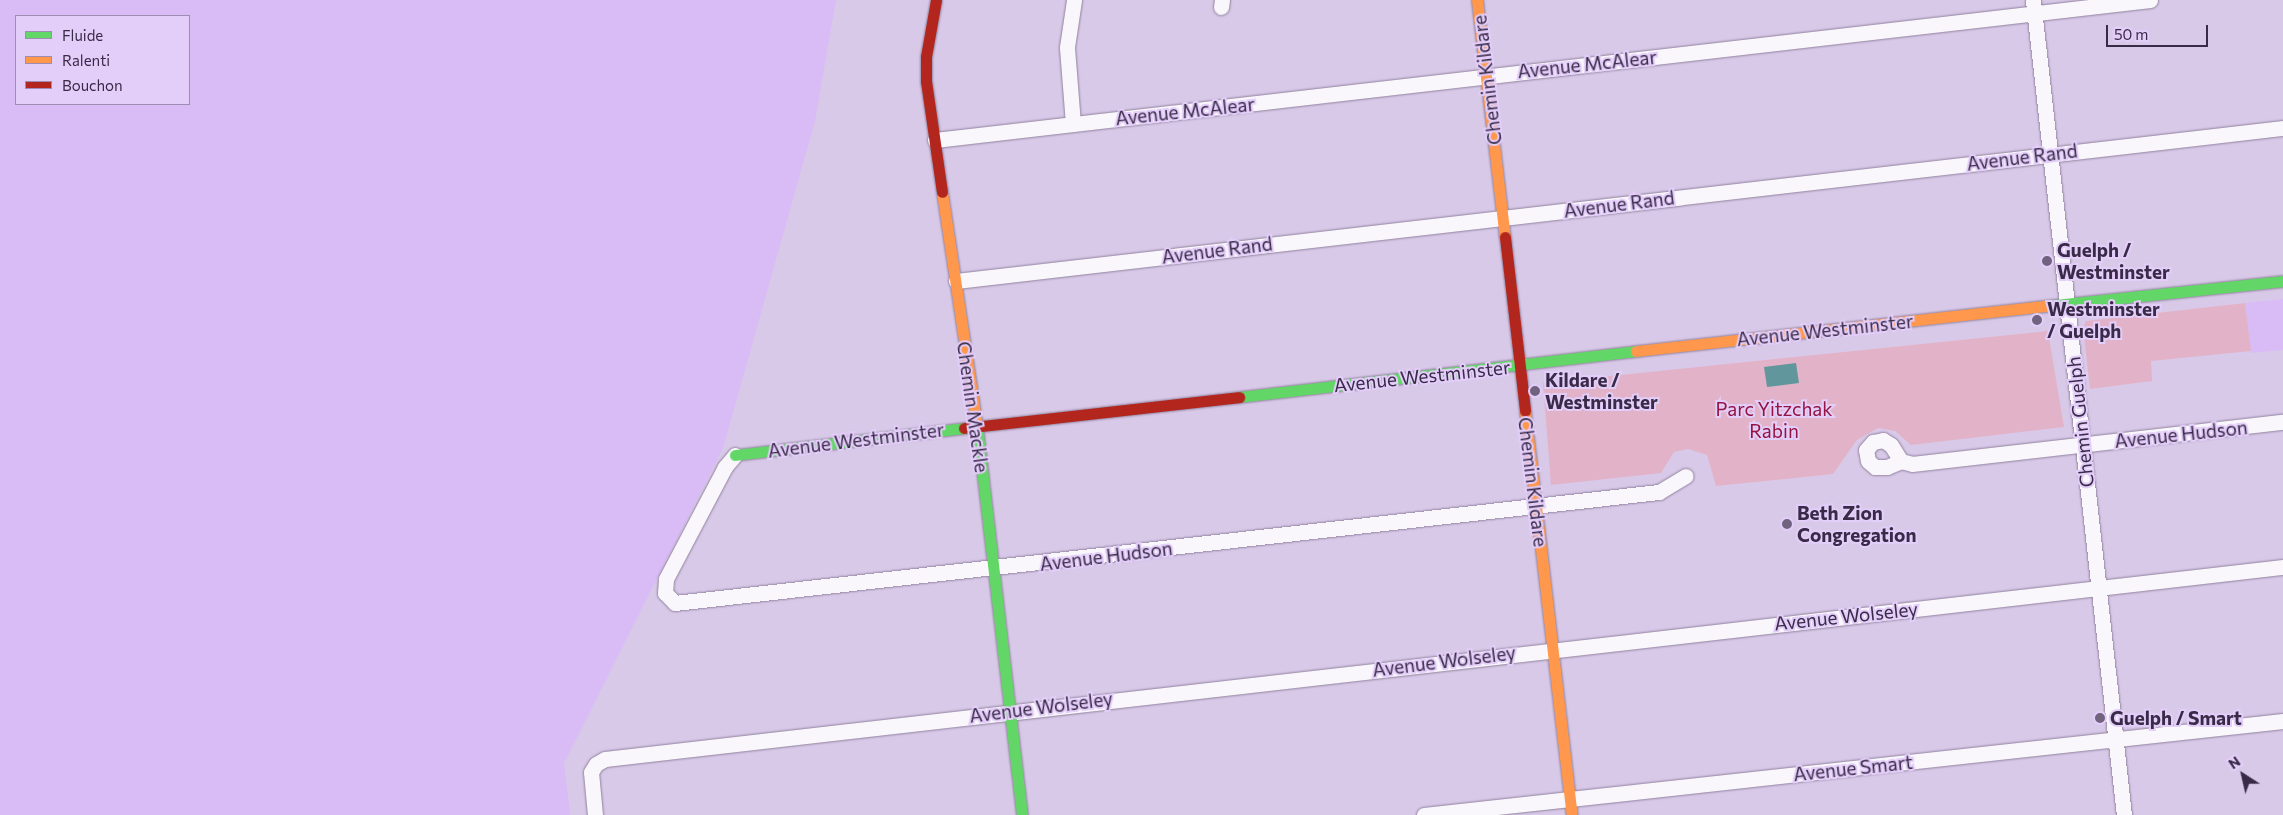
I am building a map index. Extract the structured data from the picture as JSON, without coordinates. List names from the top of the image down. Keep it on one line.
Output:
{"streets":{"street":["Avenue McAlear","Chemin Kildare","Avenue Rand","Avenue Westminster","Chemin Mackle","Chemin Guelph","Avenue Hudson","Avenue Wolseley","Avenue Smart"]},"crossings":[["Avenue McAlear","Chemin Kildare"],["Avenue McAlear","Chemin Mackle"],["Avenue McAlear","Chemin Guelph"],["Chemin Kildare","Avenue Rand"],["Chemin Kildare","Avenue Westminster"],["Chemin Kildare","Avenue Hudson"],["Chemin Kildare","Avenue Wolseley"],["Chemin Kildare","Avenue Smart"],["Avenue Rand","Chemin Mackle"],["Avenue Rand","Chemin Guelph"],["Avenue Westminster","Chemin Mackle"],["Avenue Westminster","Chemin Guelph"],["Avenue Westminster","Avenue Hudson"],["Chemin Mackle","Avenue Hudson"],["Chemin Mackle","Avenue Wolseley"],["Chemin Guelph","Avenue Hudson"],["Chemin Guelph","Avenue Wolseley"],["Chemin Guelph","Avenue Smart"]],"parks":["Parc Yitzchak Rabin"],"places":["Guelph / Westminster","Westminster / Guelph","Kildare / Westminster","Beth Zion Congregation","Guelph / Smart"],"legend":["Fluide","Ralenti","Bouchon"],"scale_bar":"50 m","north":"top left"}
